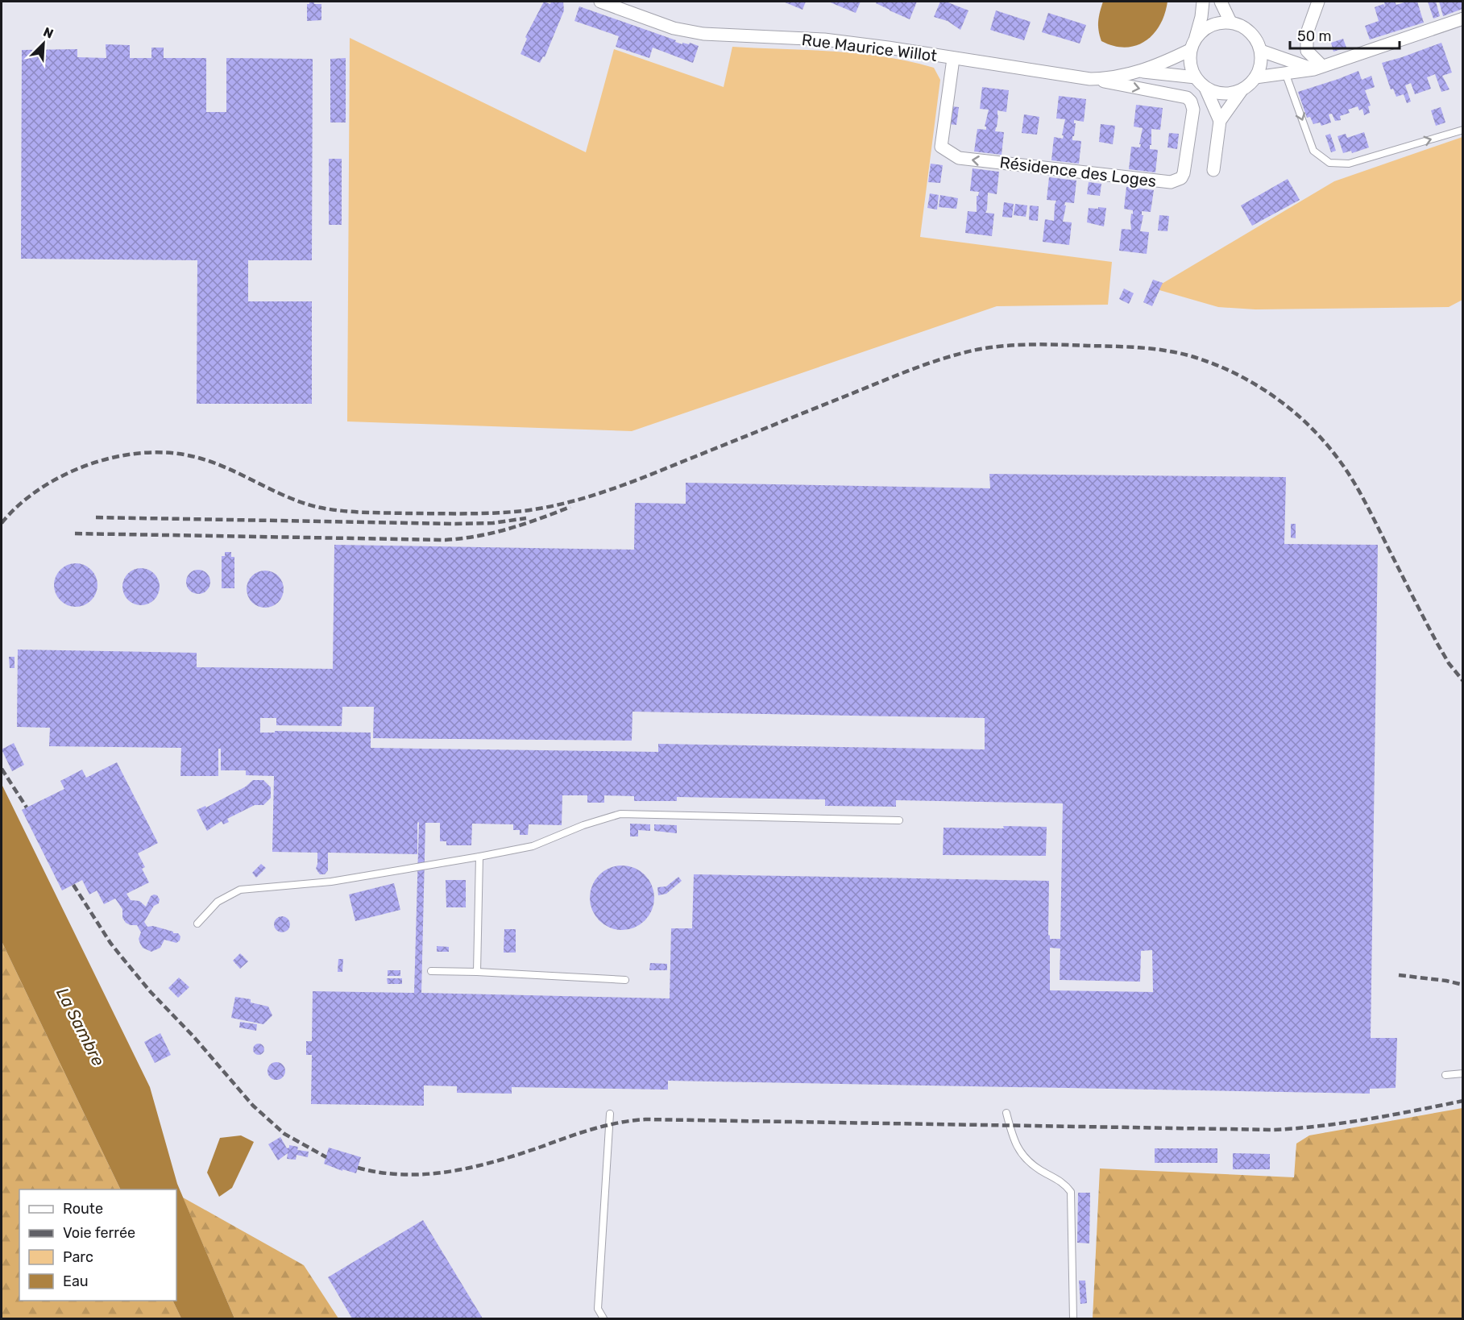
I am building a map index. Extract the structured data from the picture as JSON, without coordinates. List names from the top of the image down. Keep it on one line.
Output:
{"streets":{"street":["Rue Maurice Willot","Résidence des Loges"]},"crossings":[["Rue Maurice Willot","Résidence des Loges"]],"water":["La Sambre"],"legend":["Route","Voie ferrée","Parc","Eau"],"scale_bar":"50 m","north":"top right"}
